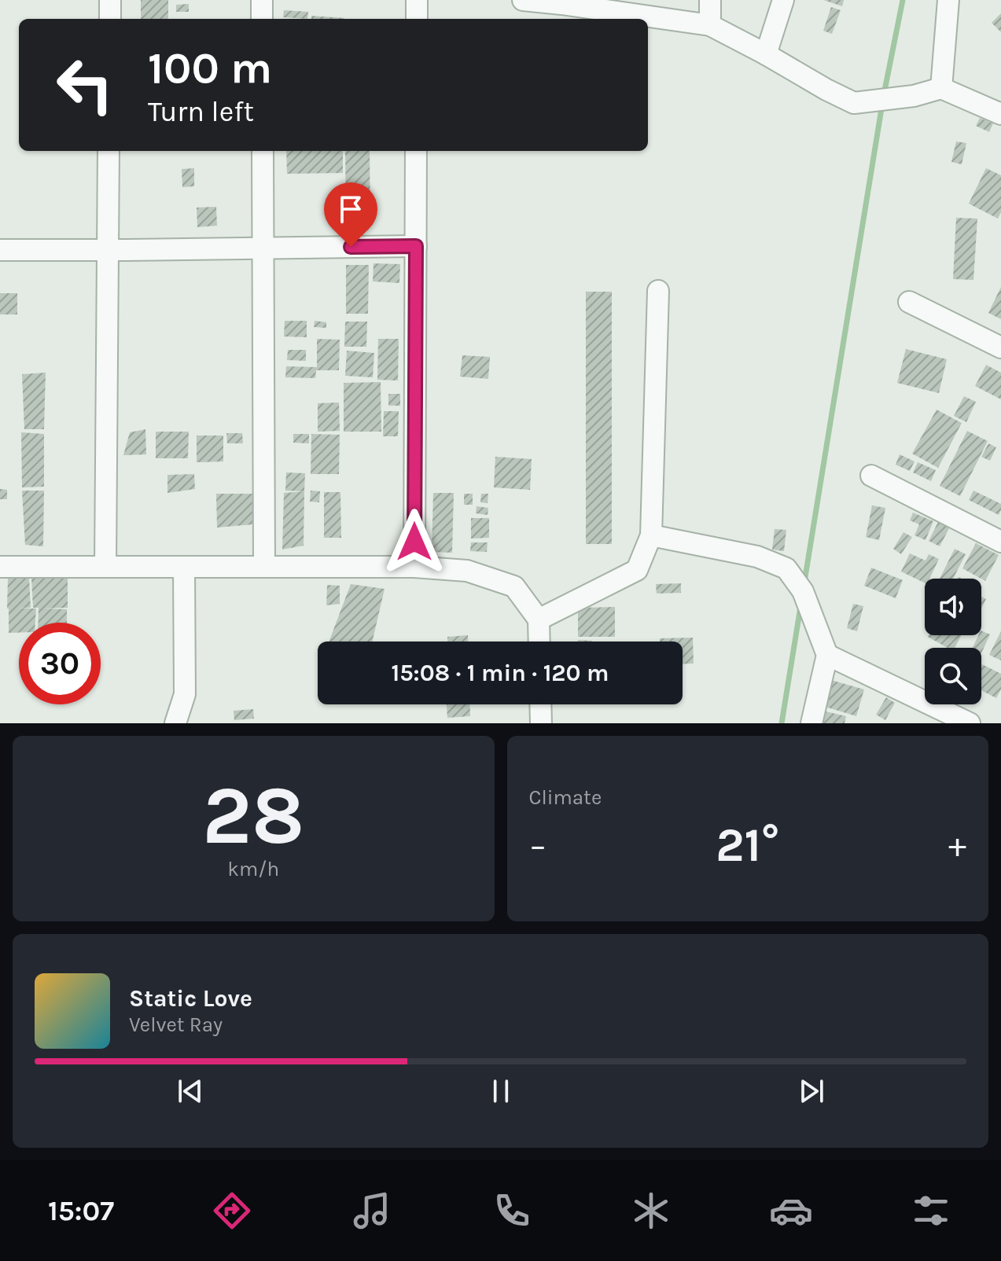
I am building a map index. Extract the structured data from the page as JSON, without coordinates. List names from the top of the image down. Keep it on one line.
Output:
{"page":{"turn":["100 m","Turn left"],"limit":"30","trip":"15:08 · 1 min · 120 m","tile":[["28","km/h"],"Climate"],"heat":["−","21°","+"],"song":["Static Love","Velvet Ray"],"tabs":"15:07"}}
